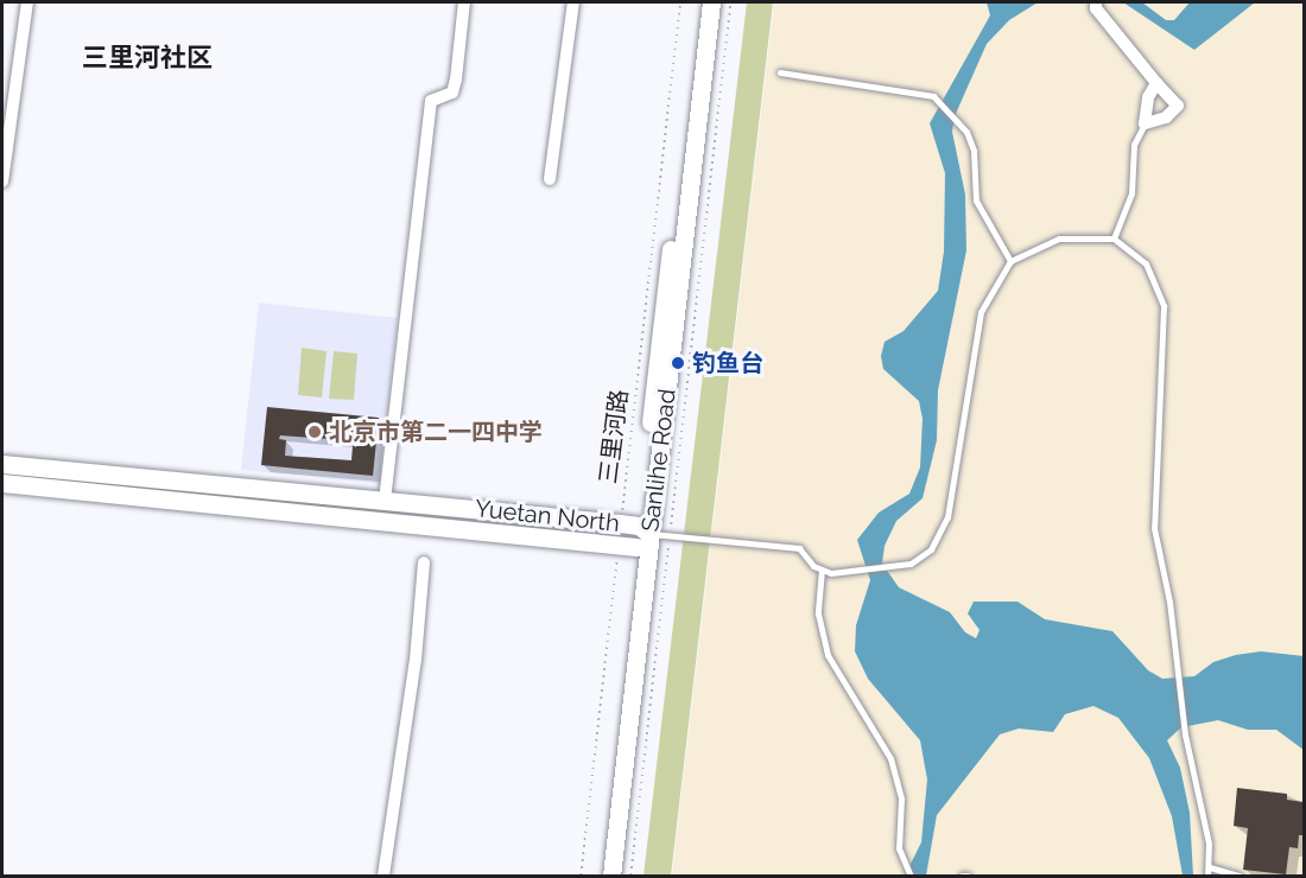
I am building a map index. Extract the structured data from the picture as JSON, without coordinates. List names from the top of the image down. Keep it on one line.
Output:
{"streets":{"main road":["Sanlihe Road","Yuetan North"],"path":["三里河路"]},"crossings":[["三里河路","Sanlihe Road"],["三里河路","Yuetan North"],["Sanlihe Road","Yuetan North"]],"districts":["三里河社区"],"places":["钓鱼台","北京市第二一四中学"]}
